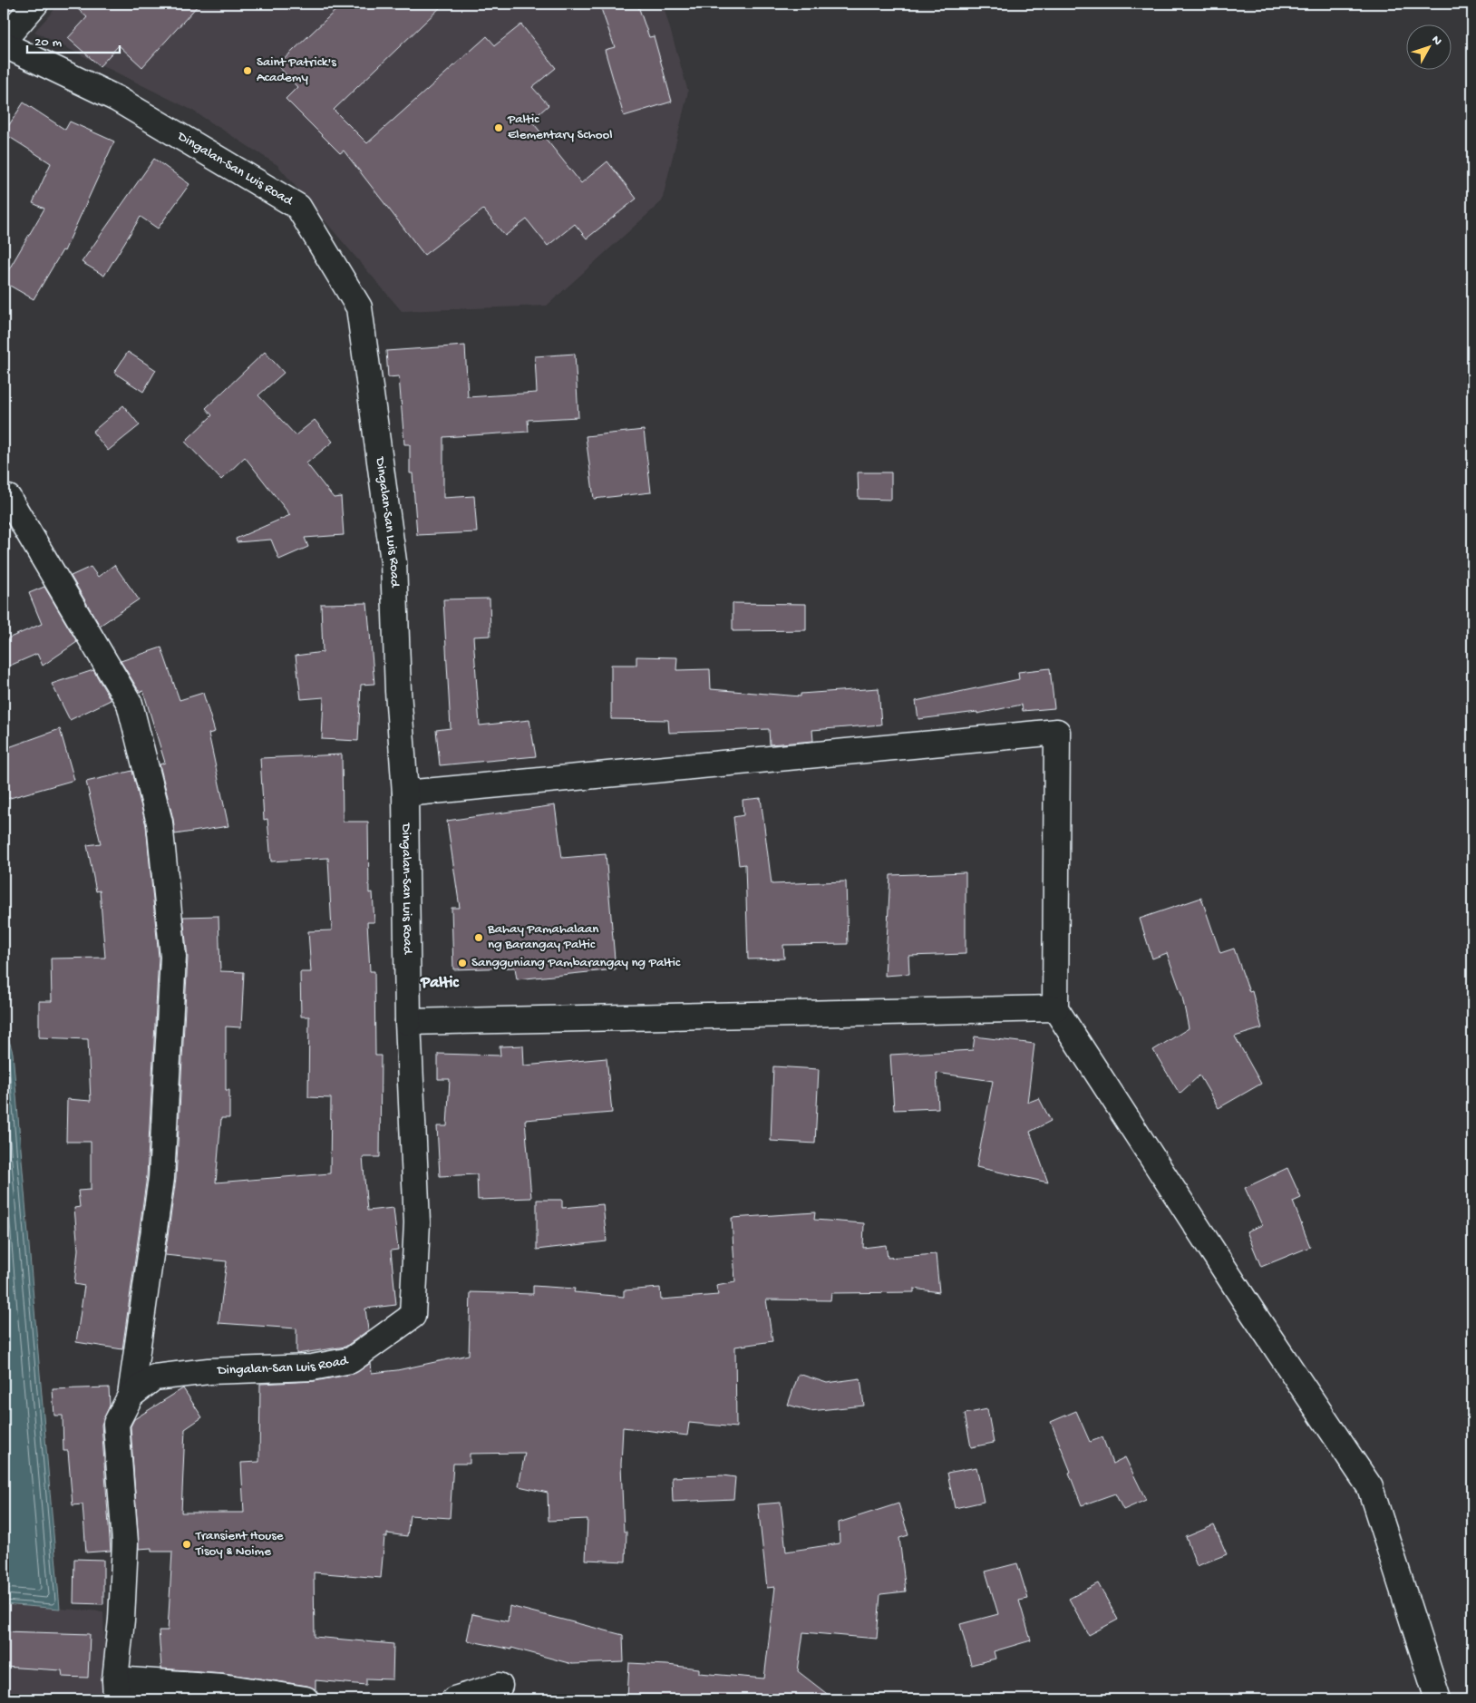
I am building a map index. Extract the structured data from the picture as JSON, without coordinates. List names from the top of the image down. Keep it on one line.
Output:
{"streets":{"street":["Dingalan-San Luis Road"]},"districts":["Paltic"],"places":["Saint Patrick's Academy","Paltic Elementary School","Bahay Pamahalaan ng Barangay Paltic","Sangguniang Pambarangay ng Paltic","Transient House Tisoy & Noime"],"scale_bar":"20 m","north":"top right"}
